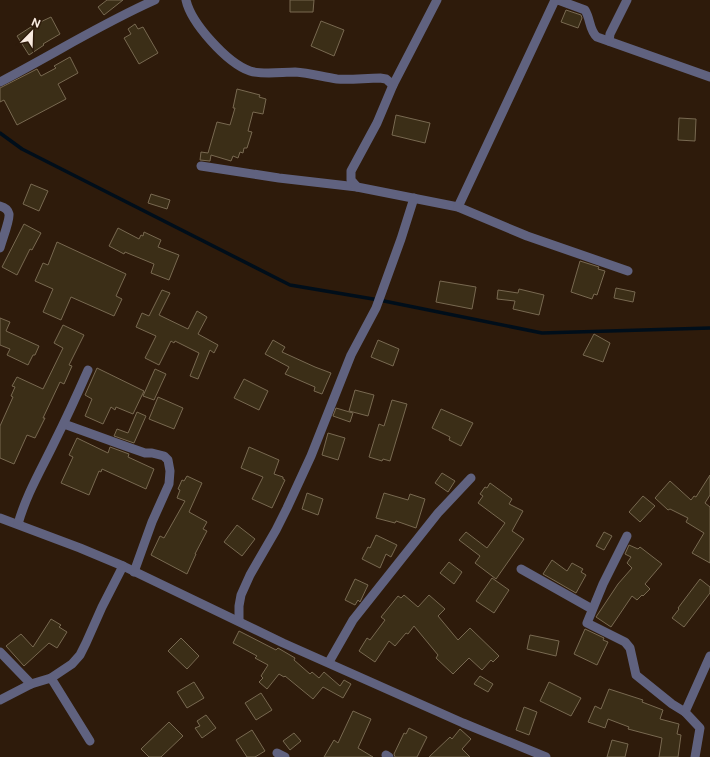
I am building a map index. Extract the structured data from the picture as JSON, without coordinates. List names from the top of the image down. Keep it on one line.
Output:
{"north":"top right"}
